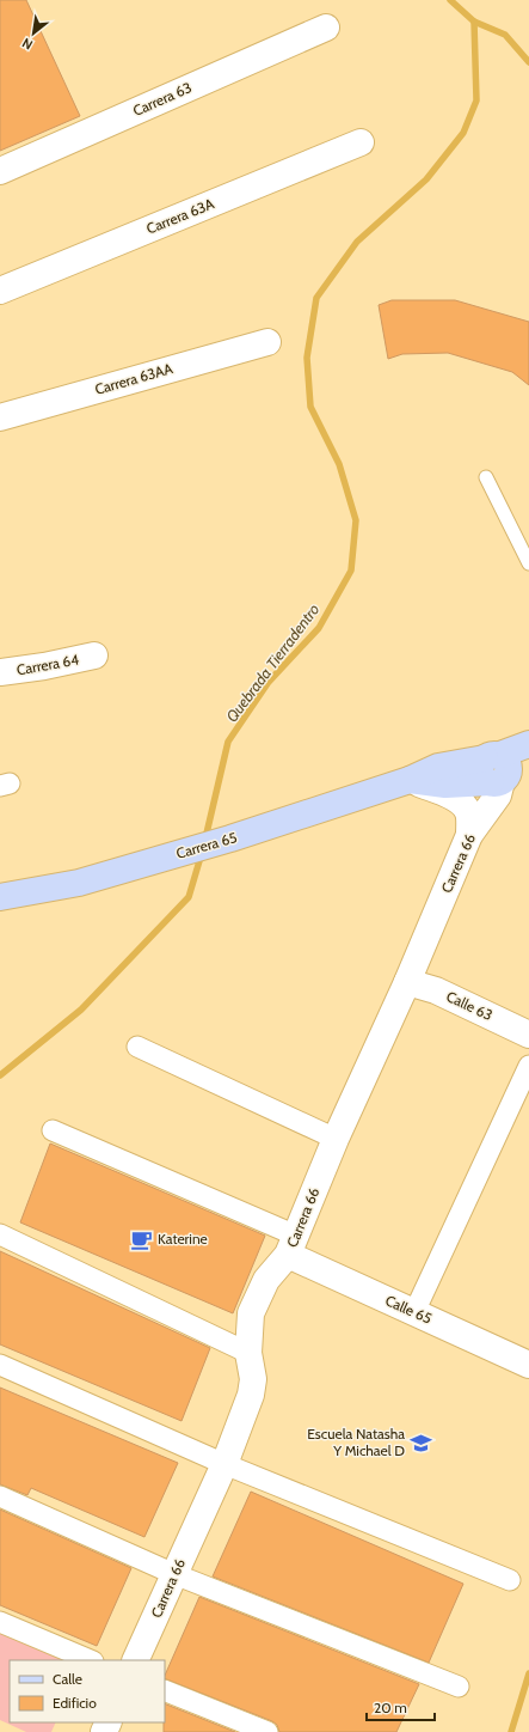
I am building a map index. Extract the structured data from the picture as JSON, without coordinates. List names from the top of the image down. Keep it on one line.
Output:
{"streets":{"main road":["Carrera 65"],"street":["Carrera 63","Carrera 63A","Carrera 63AA","Carrera 64","Carrera 66","Calle 63","Calle 65"]},"crossings":[["Carrera 65","Carrera 66"],["Carrera 66","Calle 63"],["Carrera 66","Calle 65"]],"water":["Quebrada Tierradentro"],"places":{"cafe":["Katerine"],"school or university":["Escuela Natasha Y Michael D"]},"legend":["Calle","Edificio"],"scale_bar":"20 m","north":"bottom left"}
